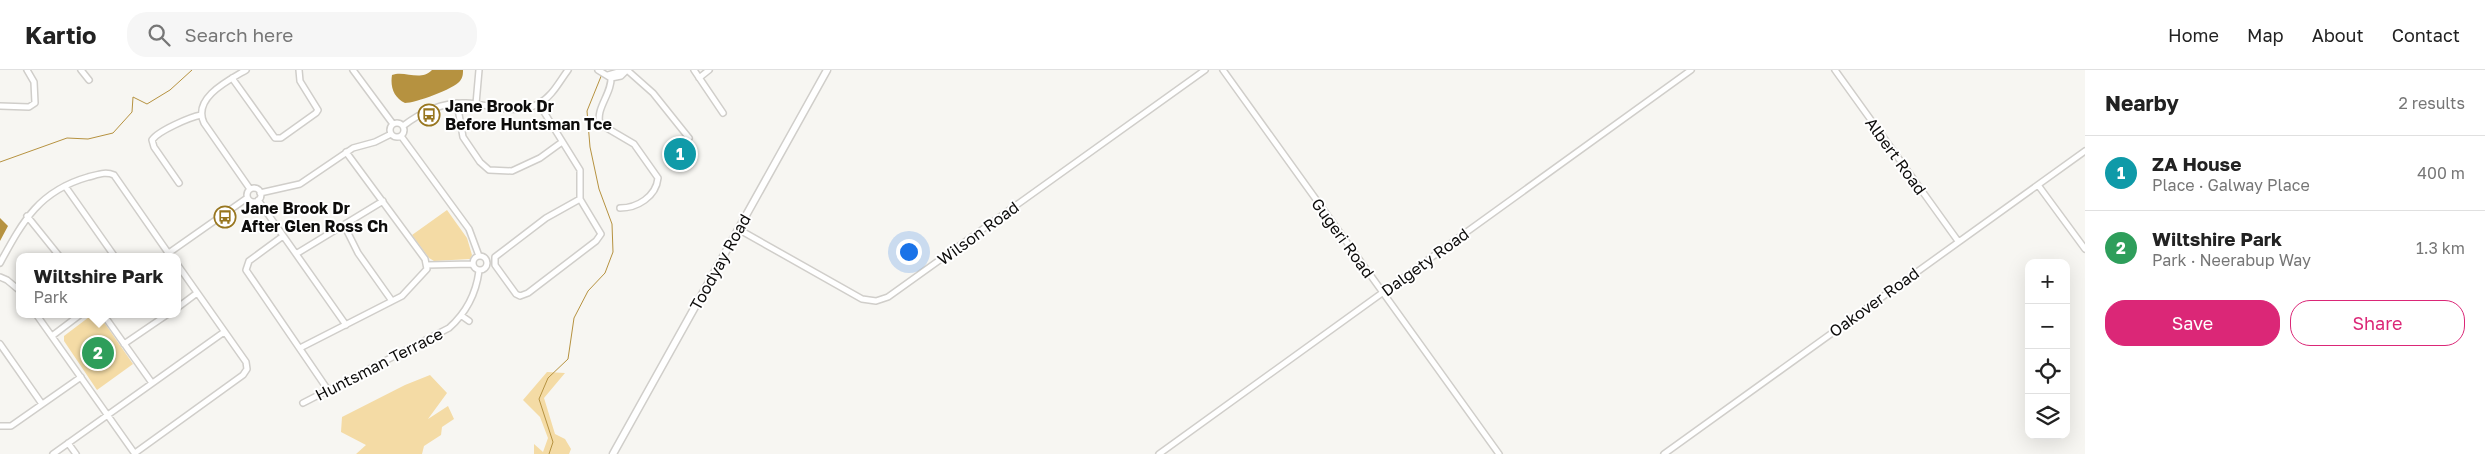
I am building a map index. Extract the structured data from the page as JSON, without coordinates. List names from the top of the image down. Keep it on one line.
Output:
{"streets":{"main road":["Toodyay Road"],"street":["Albert Road","Wilson Road","Gugeri Road","Dalgety Road","Oakover Road","Huntsman Terrace"]},"crossings":[["Albert Road","Oakover Road"],["Wilson Road","Toodyay Road"],["Gugeri Road","Dalgety Road"]],"places":{"bus stop":["Jane Brook Dr Before Huntsman Tce","Jane Brook Dr After Glen Ross Ch"]},"page":{"header":"Kartio","search":"Search here","nav":["Home","Map","About","Contact"],"heading":["Nearby","2 results"],"list":[{"mark":"1","name":"ZA House","note":"Place · Galway Place","value":"400 m"},{"mark":"2","name":"Wiltshire Park","note":"Park · Neerabup Way","value":"1.3 km"}],"pins":["1","2"],"popup":["Wiltshire Park","Park"],"map_buttons":["+","−"],"buttons":["Save","Share"]}}
